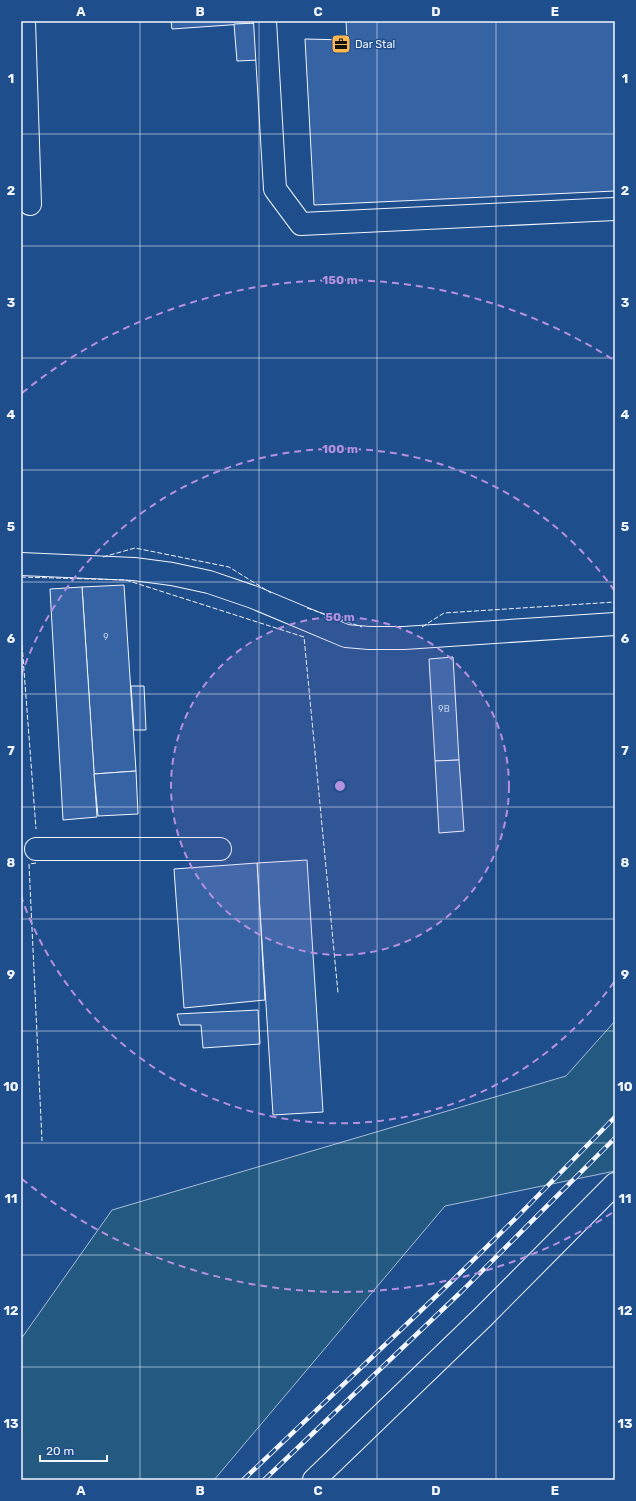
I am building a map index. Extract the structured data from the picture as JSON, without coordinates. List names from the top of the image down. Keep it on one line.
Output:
{"places":{"office":["Dar Stal"]},"house_numbers":["9","9B"],"scale_bar":"20 m","grid":{"columns":["A","B","C","D","E"],"rows":["1","2","3","4","5","6","7","8","9","10","11","12","13"]},"rings":["150 m","100 m","50 m"]}
